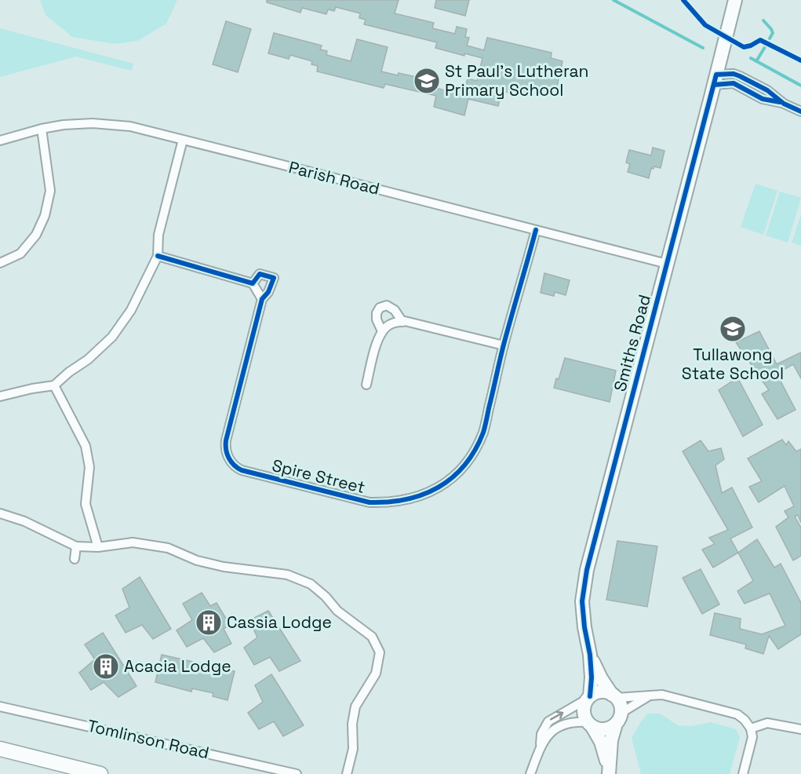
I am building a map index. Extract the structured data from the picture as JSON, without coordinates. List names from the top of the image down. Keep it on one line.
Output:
{"streets":{"main road":["Smiths Road"],"street":["Parish Road","Spire Street","Tomlinson Road"]},"crossings":[["Parish Road","Smiths Road"],["Parish Road","Spire Street"]],"places":{"school or university":["St Paul's Lutheran Primary School","Tullawong State School"],"building":["Cassia Lodge","Acacia Lodge"]}}
